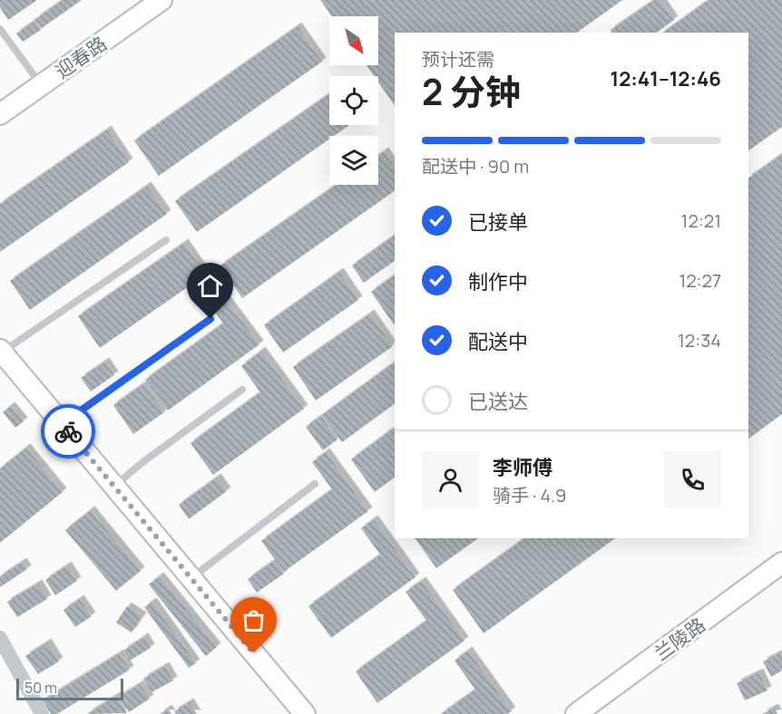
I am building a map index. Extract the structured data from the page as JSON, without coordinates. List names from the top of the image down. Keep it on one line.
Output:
{"streets":{"street":["迎春路","兰陵路"]},"scale_bar":"50 m","north":"bottom right","page":{"heading":["2 分钟","预计还需","12:41–12:46"],"panel":["李师傅","骑手 · 4.9"],"bar":"配送中 · 90 m","list":[["已接单","12:21"],["制作中","12:27"],["配送中","12:34"],"已送达"],"scale":"50 m"}}
